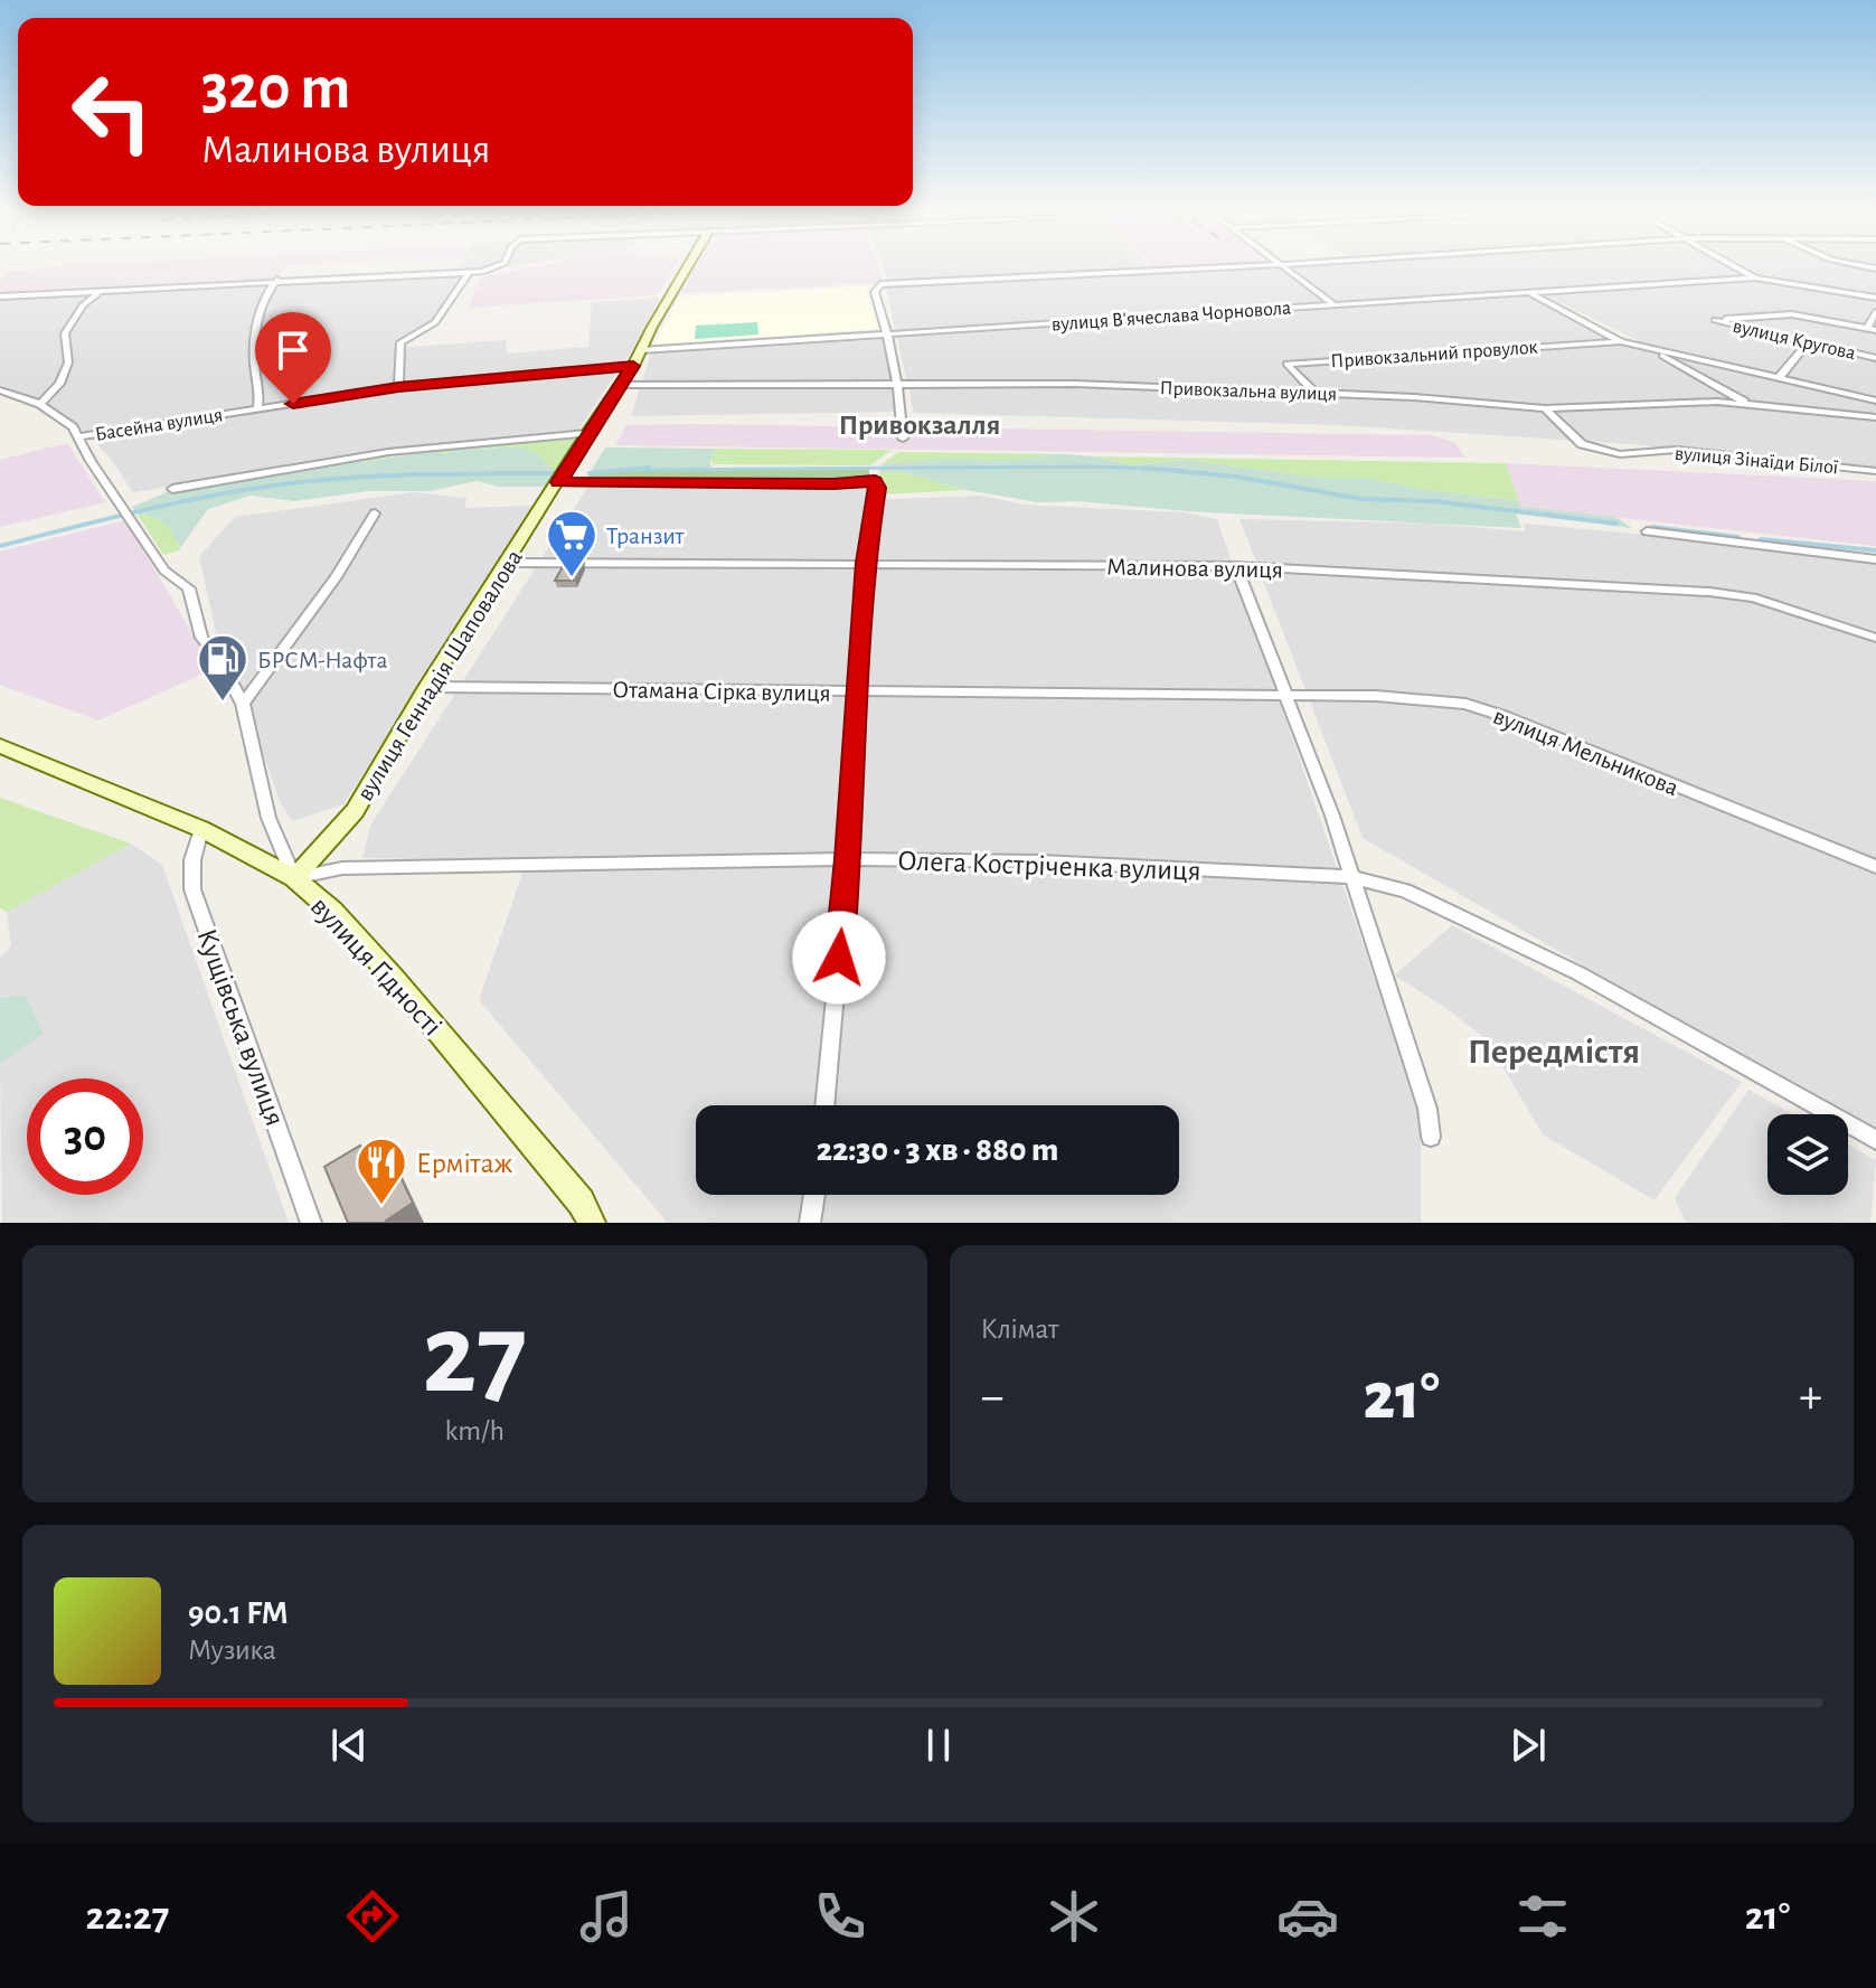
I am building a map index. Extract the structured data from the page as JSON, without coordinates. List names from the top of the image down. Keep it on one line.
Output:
{"streets":{"street":["вулиця В'ячеслава Чорновола","вулиця Кругова","Привокзальний провулок","Привокзальна вулиця","Басейна вулиця","вулиця Зінаїди Білої","Малинова вулиця","вулиця Геннадія Шаповалова","Отамана Сірка вулиця","вулиця Мельникова","Олега Костріченка вулиця","вулиця Гідності","Кущівська вулиця"]},"crossings":[["вулиця В'ячеслава Чорновола","вулиця Геннадія Шаповалова"],["Привокзальний провулок","Привокзальна вулиця"],["Привокзальна вулиця","вулиця Зінаїди Білої"],["Привокзальна вулиця","вулиця Геннадія Шаповалова"],["Басейна вулиця","вулиця Геннадія Шаповалова"],["Малинова вулиця","вулиця Геннадія Шаповалова"],["вулиця Геннадія Шаповалова","Отамана Сірка вулиця"],["вулиця Геннадія Шаповалова","Олега Костріченка вулиця"],["вулиця Геннадія Шаповалова","вулиця Гідності"],["Отамана Сірка вулиця","вулиця Мельникова"],["Олега Костріченка вулиця","вулиця Гідності"],["вулиця Гідності","Кущівська вулиця"]],"districts":["Привокзалля","Передмістя"],"places":{"supermarket":["Транзит"],"fuel station":["БРСМ-Нафта"],"restaurant":["Ермітаж"]},"page":{"turn":["320 m","Малинова вулиця"],"limit":"30","trip":"22:30 · 3 хв · 880 m","tile":[["27","km/h"],"Клімат"],"heat":["−","21°","+"],"song":["90.1 FM","Музика"],"tabs":["22:27","21°"]}}
